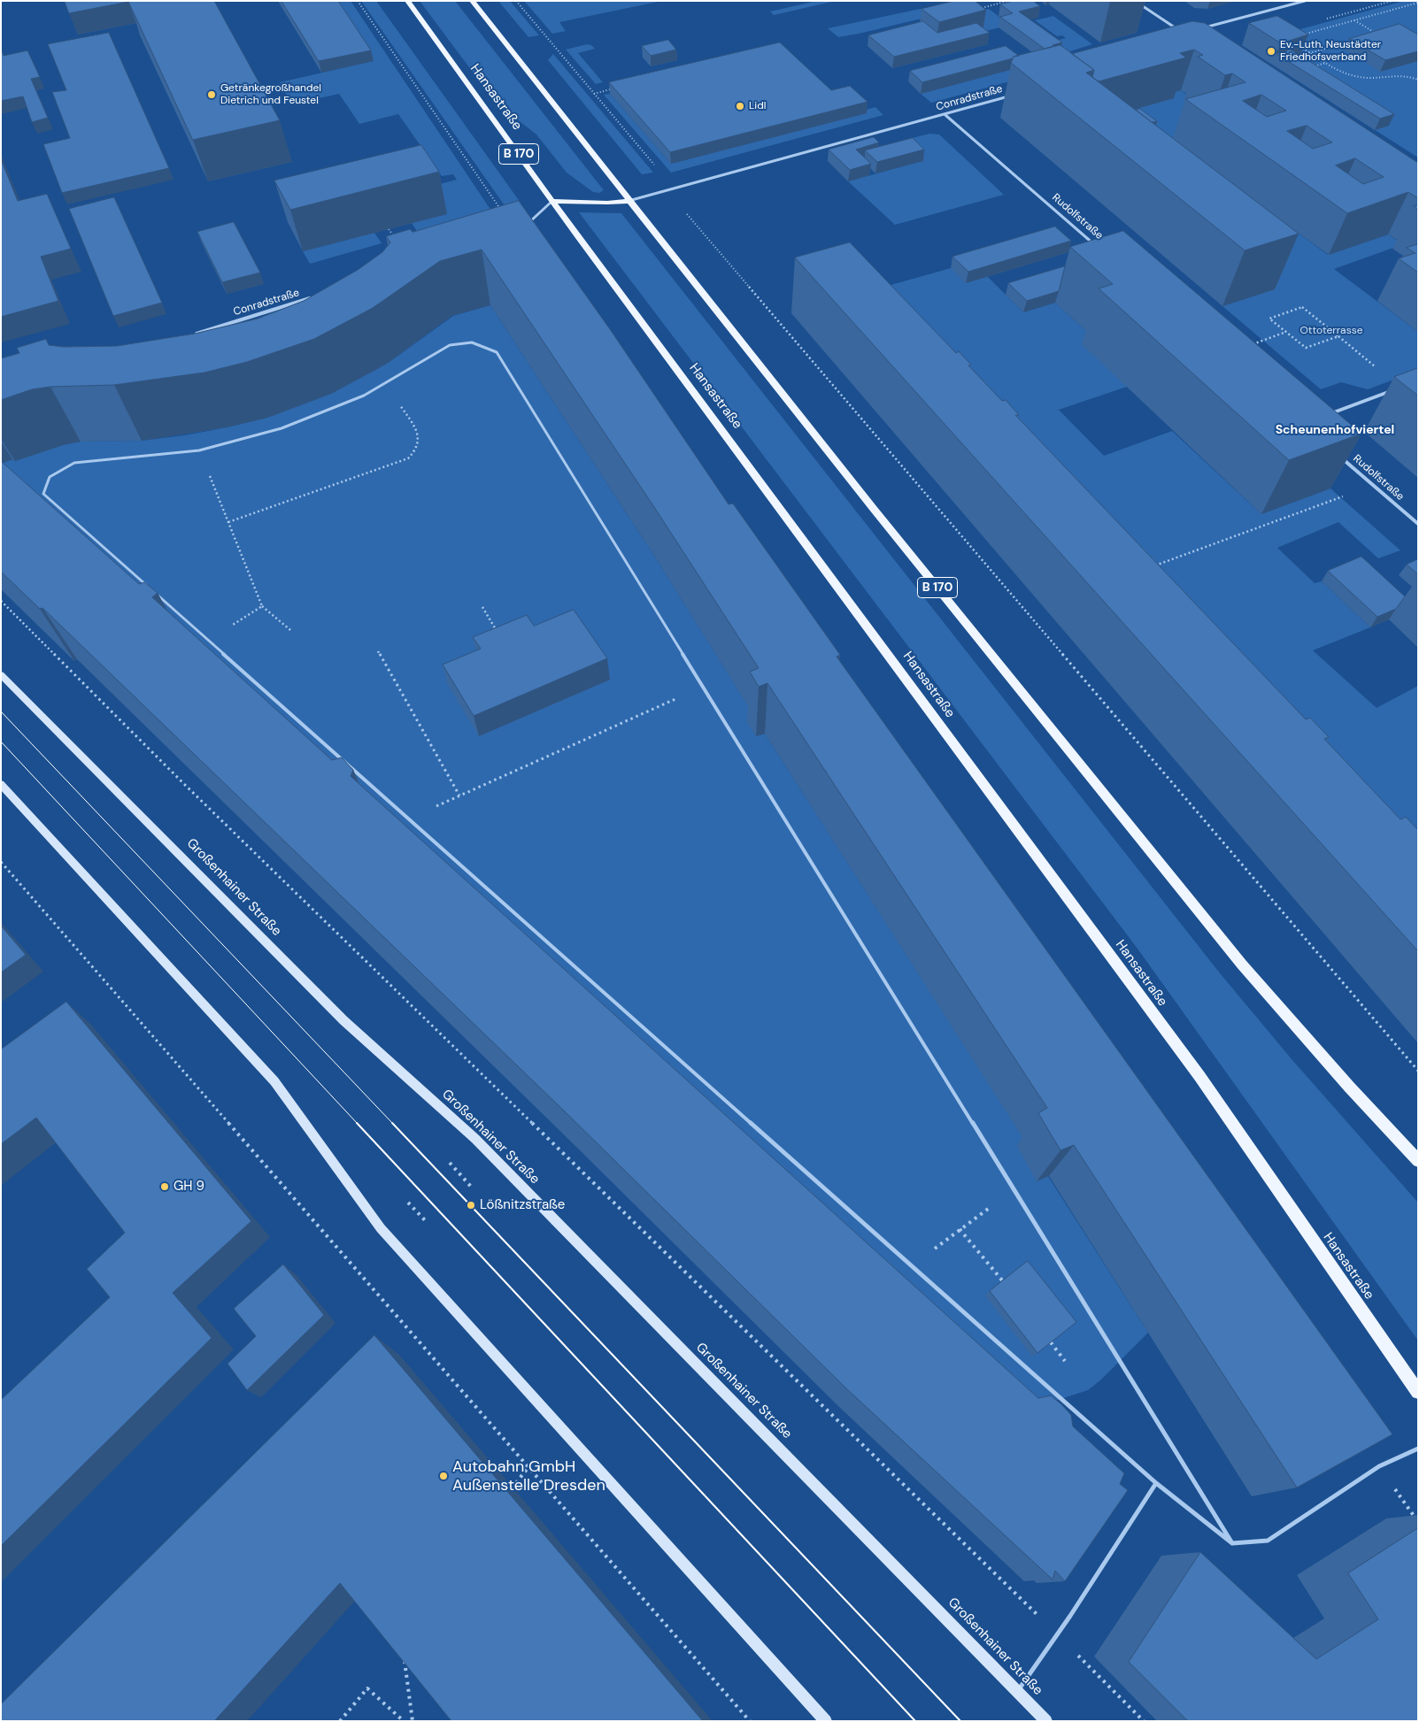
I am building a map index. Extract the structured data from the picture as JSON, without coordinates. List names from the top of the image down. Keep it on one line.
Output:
{"streets":{"main road":["Hansastraße","B 170","Großenhainer Straße"],"street":["Conradstraße","Rudolfstraße"]},"crossings":[["Conradstraße","B 170"],["Conradstraße","Rudolfstraße"]],"districts":["Scheunenhofviertel"],"parks":["Ottoterrasse"],"places":["Ev.-Luth. Neustädter Friedhofsverband","Getränkegroßhandel Dietrich und Feustel","Lidl","GH 9","Lößnitzstraße","Autobahn GmbH Außenstelle Dresden"]}
